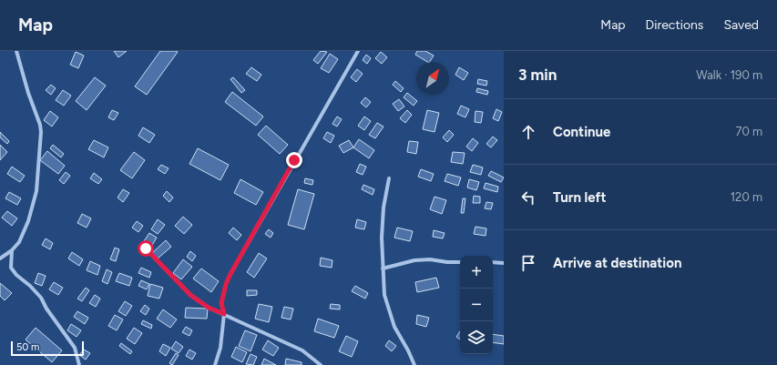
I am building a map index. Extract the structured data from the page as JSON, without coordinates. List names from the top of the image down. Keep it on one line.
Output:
{"scale_bar":"50 m","north":"top right","page":{"header":"Map","nav":["Map","Directions","Saved"],"heading":["3 min","Walk · 190 m"],"list":[["Continue","70 m"],["Turn left","120 m"],"Arrive at destination"],"map_buttons":["+","−"],"scale":"50 m"}}
